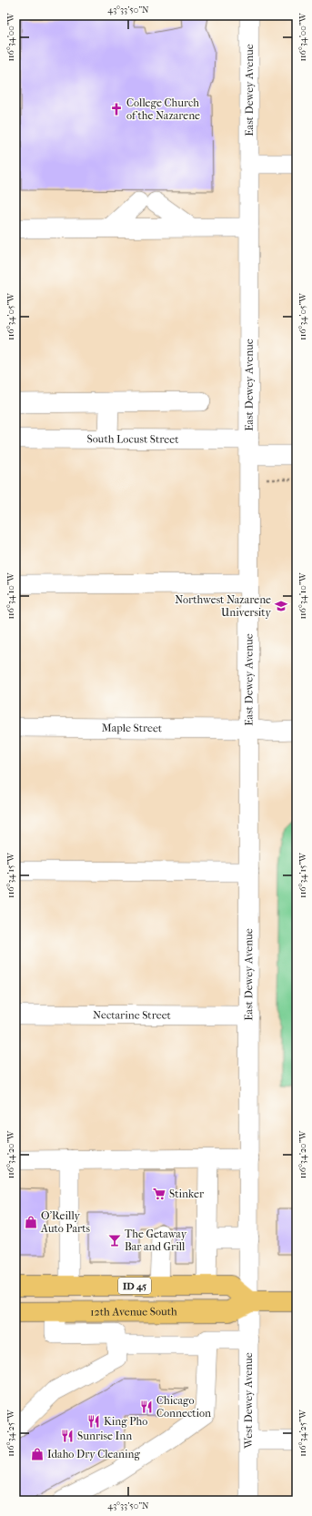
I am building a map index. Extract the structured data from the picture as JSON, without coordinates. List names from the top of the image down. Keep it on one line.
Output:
{"streets":{"main road":["ID 45","12th Avenue South"],"street":["East Dewey Avenue","South Locust Street","Maple Street","Nectarine Street","West Dewey Avenue"]},"crossings":[["East Dewey Avenue","South Locust Street"],["East Dewey Avenue","Maple Street"],["East Dewey Avenue","Nectarine Street"],["East Dewey Avenue","ID 45"],["East Dewey Avenue","12th Avenue South"],["East Dewey Avenue","West Dewey Avenue"],["ID 45","12th Avenue South"],["ID 45","West Dewey Avenue"],["12th Avenue South","West Dewey Avenue"]],"places":{"church":["College Church of the Nazarene"],"school or university":["Northwest Nazarene University"],"supermarket":["Stinker"],"shop":["O'Reilly Auto Parts","Idaho Dry Cleaning"],"bar":["The Getaway Bar and Grill"],"restaurant":["Chicago Connection","King Pho","Sunrise Inn"]},"coordinates":["43°33'50\"N","116°34'00\"W","116°34'05\"W","116°34'10\"W","116°34'15\"W","116°34'20\"W","116°34'25\"W"]}
